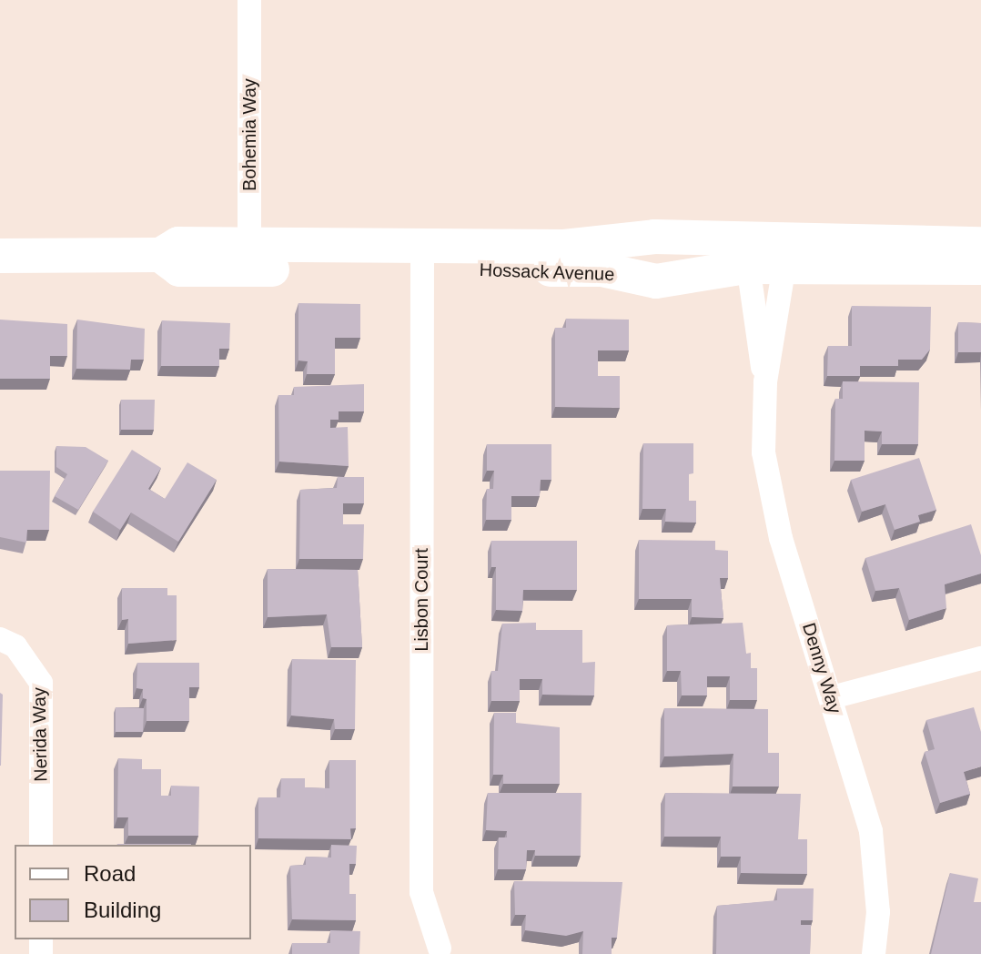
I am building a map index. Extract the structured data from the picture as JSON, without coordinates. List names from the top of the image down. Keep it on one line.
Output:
{"streets":{"main road":["Hossack Avenue"],"street":["Bohemia Way","Lisbon Court","Denny Way","Nerida Way"]},"crossings":[["Bohemia Way","Hossack Avenue"],["Hossack Avenue","Lisbon Court"],["Hossack Avenue","Denny Way"]],"legend":["Road","Building"]}
